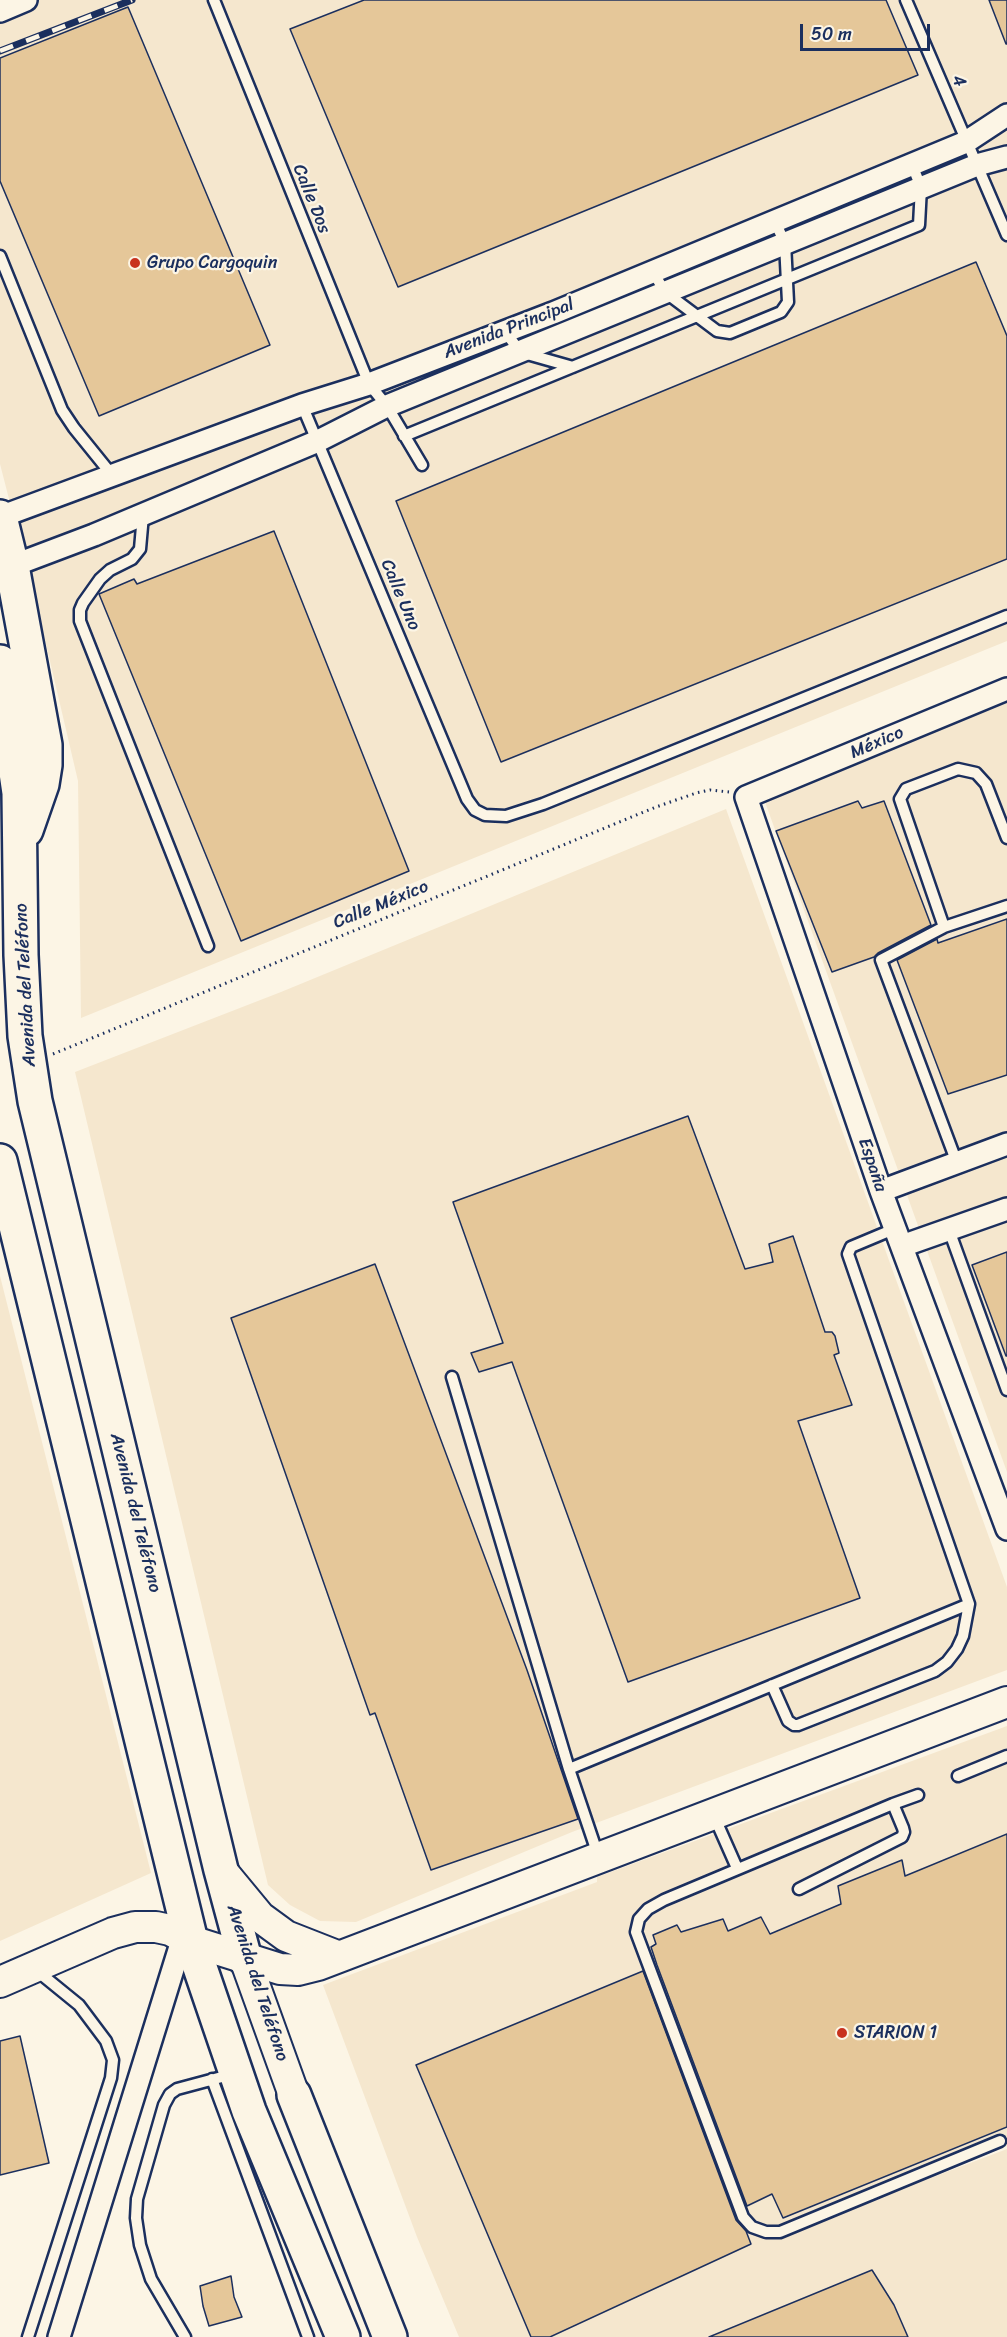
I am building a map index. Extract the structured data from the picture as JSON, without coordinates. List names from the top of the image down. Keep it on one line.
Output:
{"streets":{"main road":["Avenida del Teléfono"],"street":["Avenida Principal","México","España"],"lane":["4","Calle Dos","Calle Uno"],"path":["Calle México"]},"crossings":[["4","Avenida Principal"],["Calle Dos","Avenida Principal"],["Avenida Principal","Calle Uno"],["México","Calle México"],["México","España"],["Calle México","Avenida del Teléfono"],["Calle México","España"]],"places":["Grupo Cargoquin","STARION 1"],"scale_bar":"50 m"}
